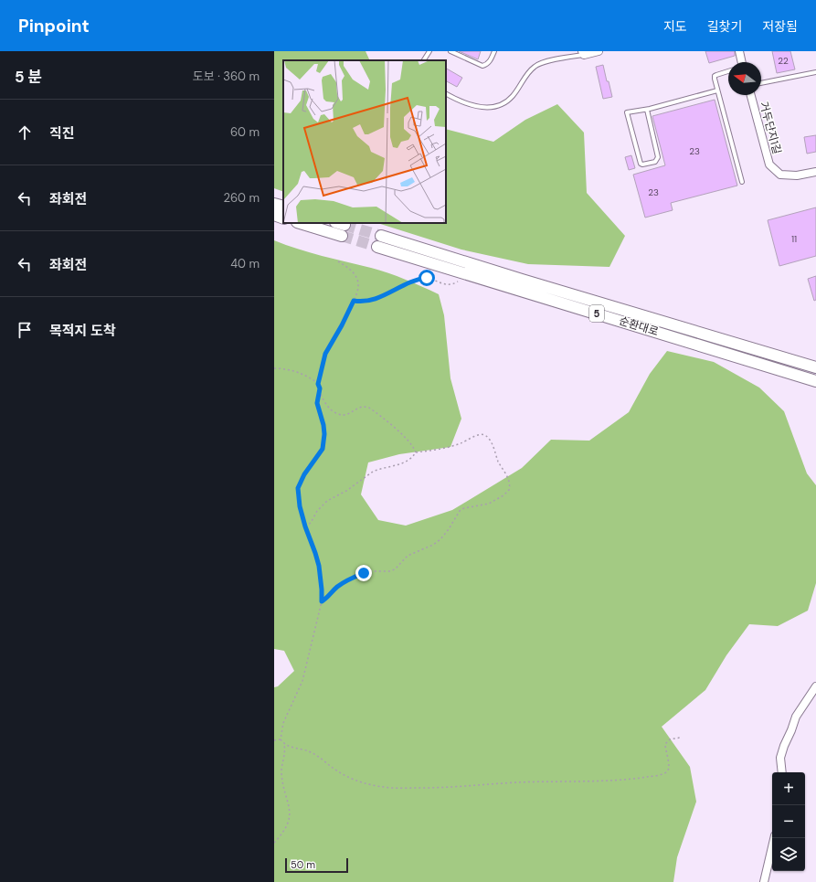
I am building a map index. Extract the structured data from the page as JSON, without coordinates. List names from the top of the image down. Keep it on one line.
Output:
{"streets":{"main road":["5","순환대로"],"street":["거두단지1길"]},"house_numbers":["22","23","23","11"],"scale_bar":"50 m","north":"left","page":{"header":"Pinpoint","nav":["지도","길찾기","저장됨"],"heading":["5 분","도보 · 360 m"],"list":[["직진","60 m"],["좌회전","260 m"],["좌회전","40 m"],"목적지 도착"],"map_buttons":["+","−"],"scale":"50 m"}}
